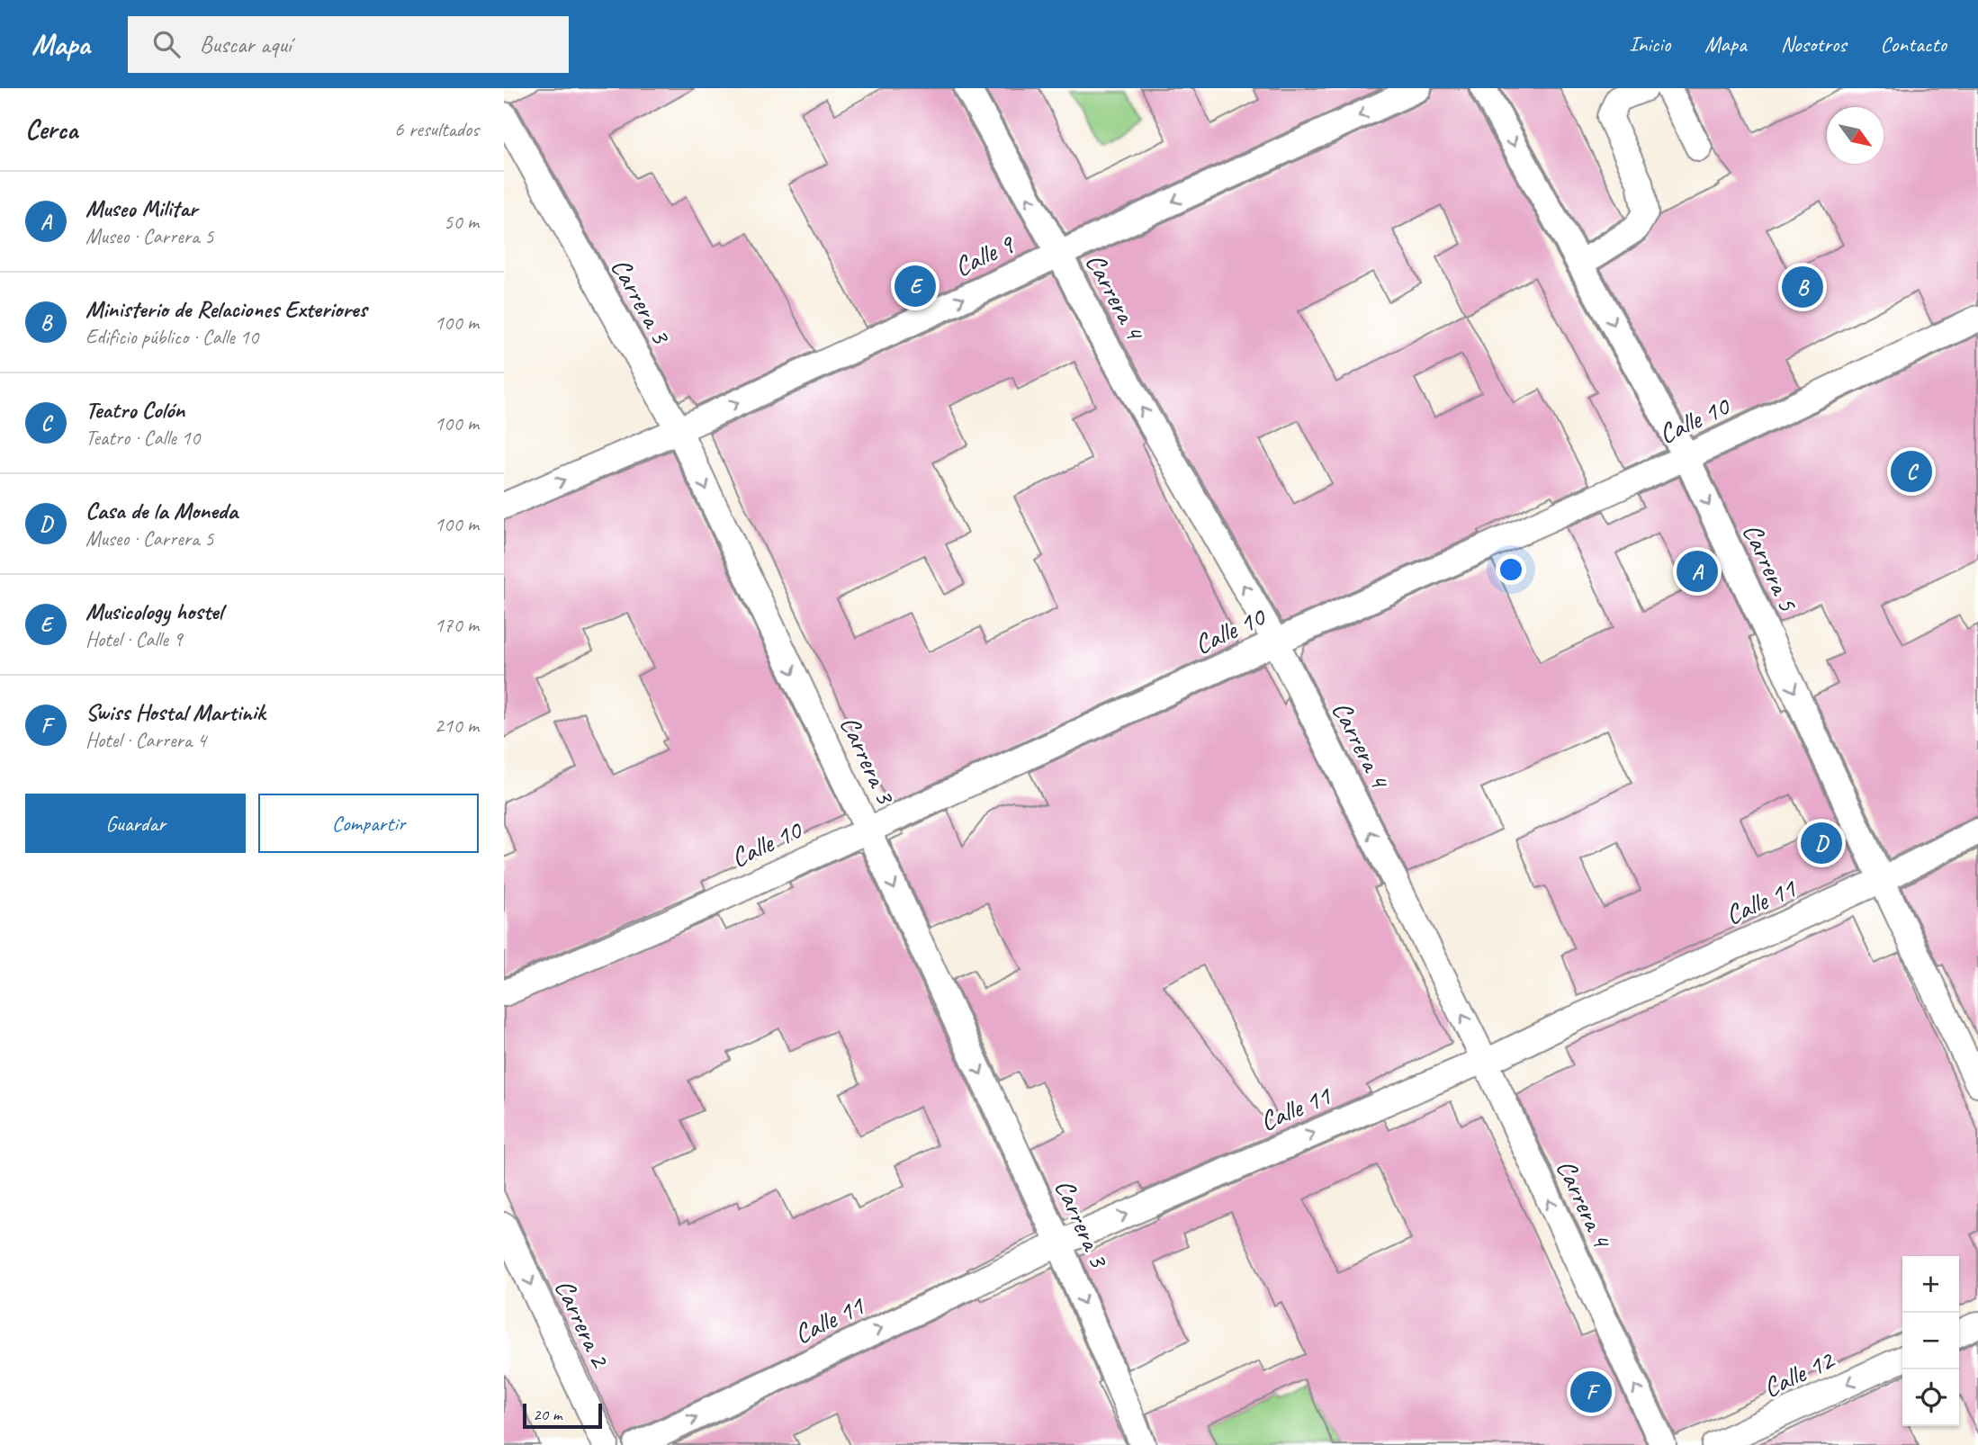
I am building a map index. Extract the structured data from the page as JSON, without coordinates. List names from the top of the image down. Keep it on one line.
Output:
{"streets":{"street":["Calle 9","Carrera 4","Carrera 3","Calle 10","Carrera 5","Calle 11","Carrera 2","Calle 12"]},"crossings":[["Calle 9","Carrera 4"],["Calle 9","Carrera 3"],["Carrera 4","Calle 10"],["Carrera 4","Calle 11"],["Carrera 3","Calle 10"],["Carrera 3","Calle 11"],["Calle 10","Carrera 5"],["Carrera 5","Calle 11"]],"one_way":["Carrera 4","Carrera 3","Carrera 5","Calle 11","Carrera 2","Calle 12"],"scale_bar":"20 m","north":"bottom right","page":{"header":"Mapa","search":"Buscar aquí","nav":["Inicio","Mapa","Nosotros","Contacto"],"heading":["Cerca","6 resultados"],"list":[{"mark":"A","name":"Museo Militar","note":"Museo · Carrera 5","value":"50 m"},{"mark":"B","name":"Ministerio de Relaciones Exteriores","note":"Edificio público · Calle 10","value":"100 m"},{"mark":"C","name":"Teatro Colón","note":"Teatro · Calle 10","value":"100 m"},{"mark":"D","name":"Casa de la Moneda","note":"Museo · Carrera 5","value":"100 m"},{"mark":"E","name":"Musicology hostel","note":"Hotel · Calle 9","value":"170 m"},{"mark":"F","name":"Swiss Hostal Martinik","note":"Hotel · Carrera 4","value":"210 m"}],"pins":["E","B","C","A","D","F"],"buttons":["Guardar","Compartir"],"map_buttons":["+","−"],"scale":"20 m"}}
